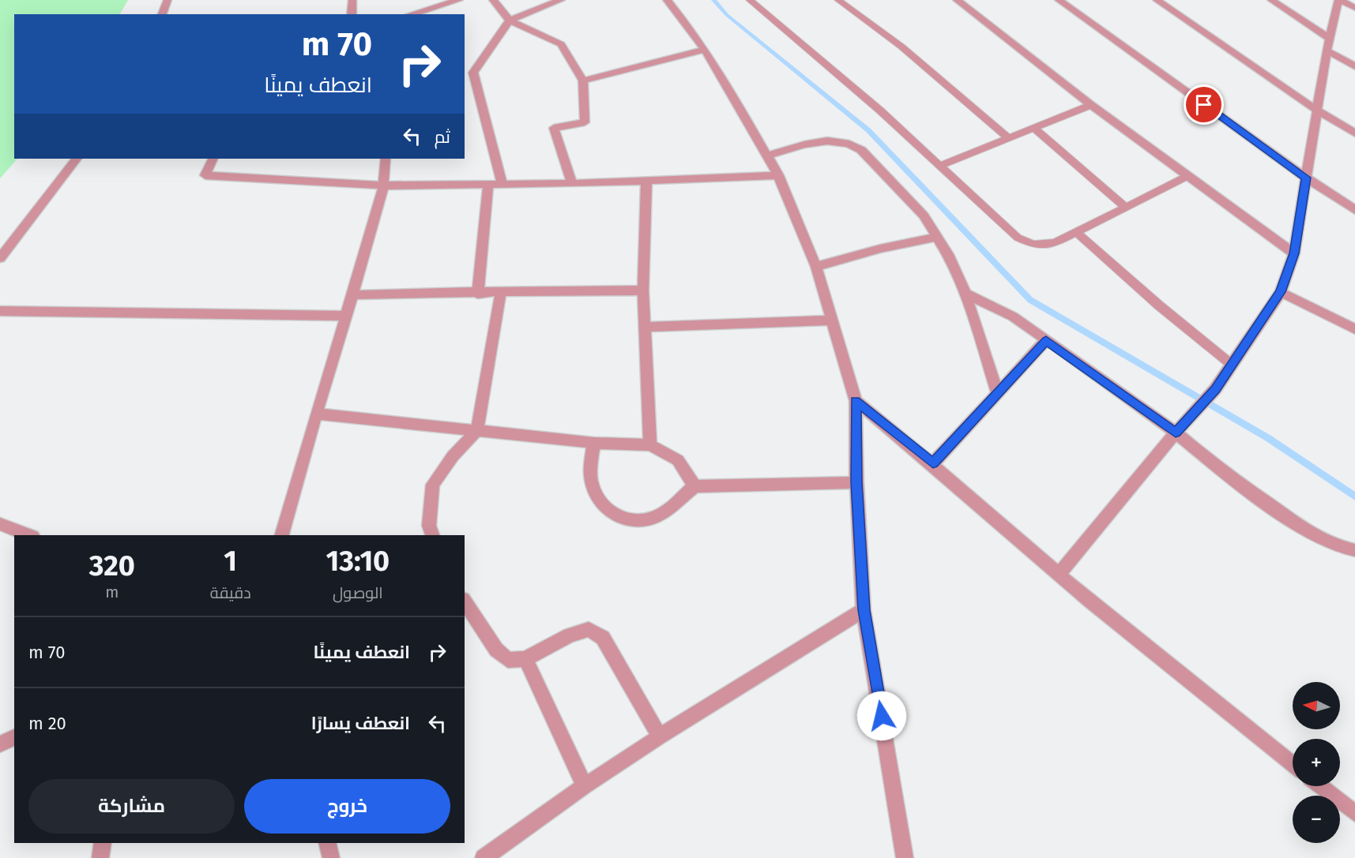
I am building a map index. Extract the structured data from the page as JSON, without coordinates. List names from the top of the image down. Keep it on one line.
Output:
{"north":"left","page":{"turn":["70 m","انعطف يمينًا"],"then":"ثم","eta":["13:10","الوصول","1","دقيقة","320","m"],"list":[{"name":"انعطف يمينًا","value":"70 m"},{"name":"انعطف يسارًا","value":"20 m"}],"map_buttons":["+","−"],"buttons":["خروج","مشاركة"]}}
